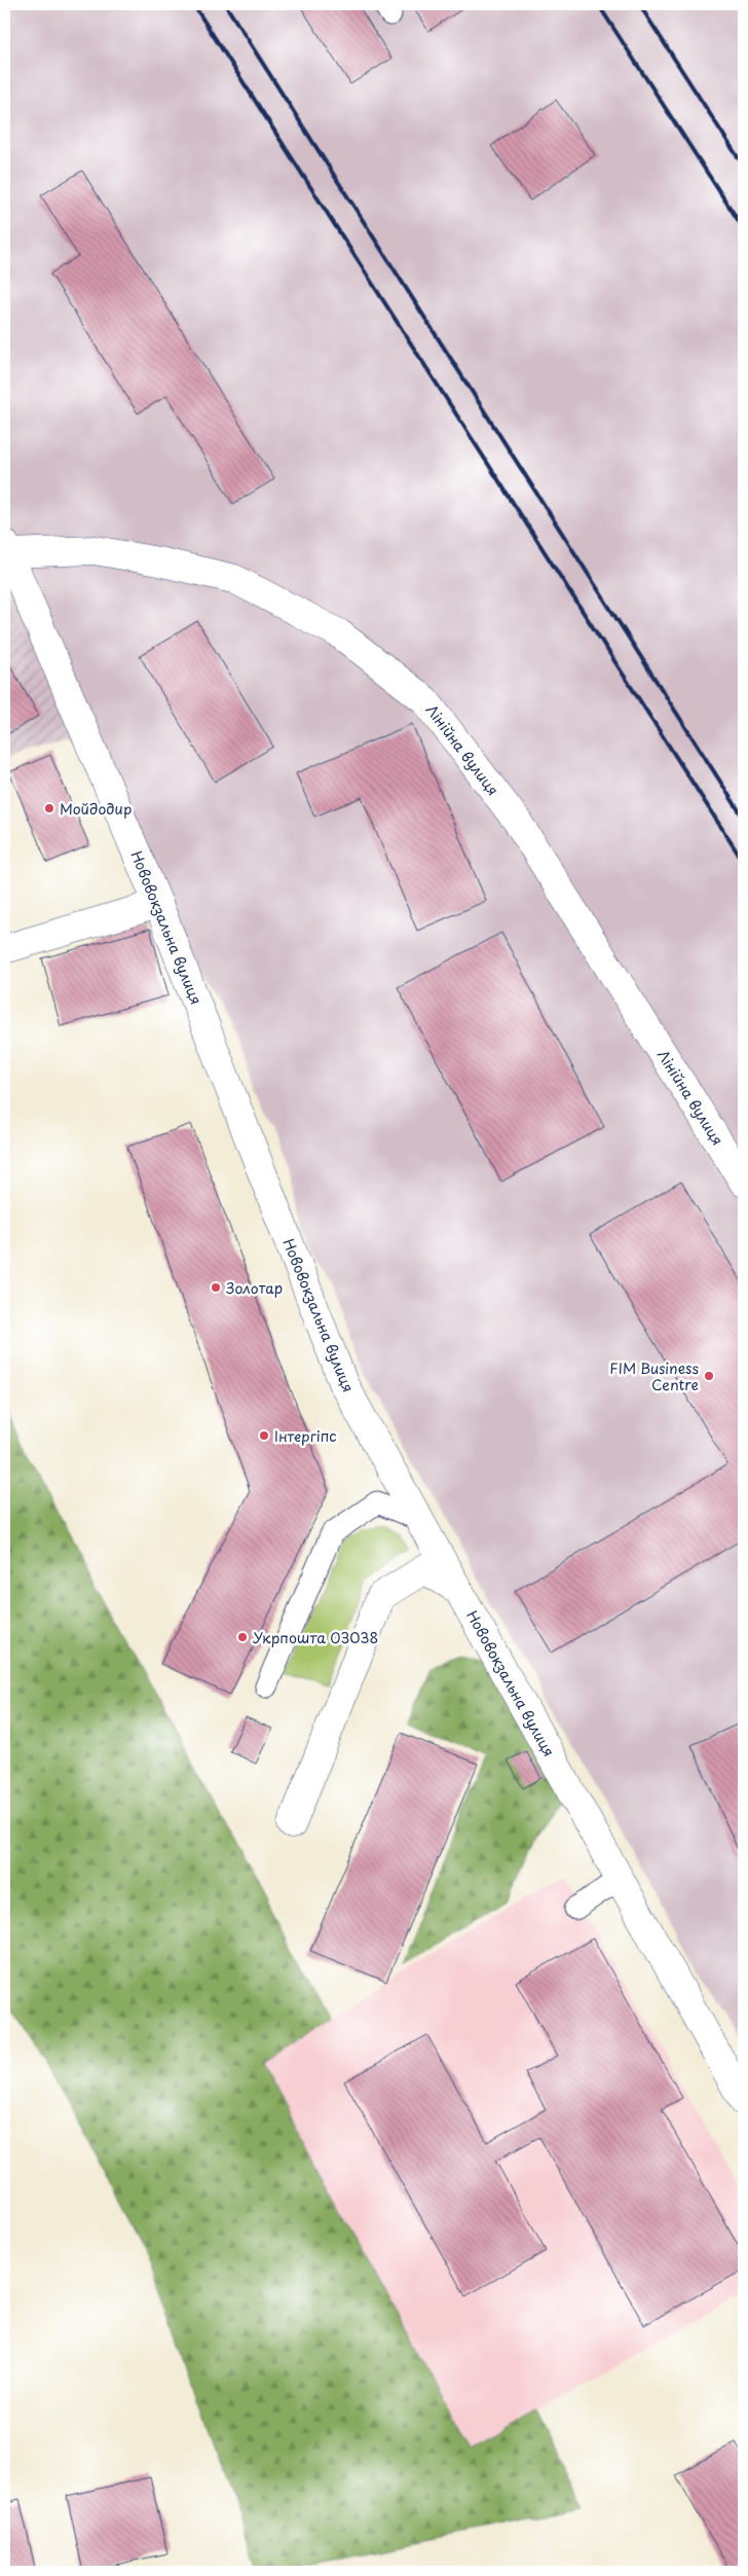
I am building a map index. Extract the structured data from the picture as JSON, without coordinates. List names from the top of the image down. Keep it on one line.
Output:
{"streets":{"street":["Лінійна вулиця","Нововокзальна вулиця"]},"crossings":[["Лінійна вулиця","Нововокзальна вулиця"]],"places":["Мойдодир","Золотар","FIM Business Centre","Інтергіпс","Укрпошта 03038"]}
